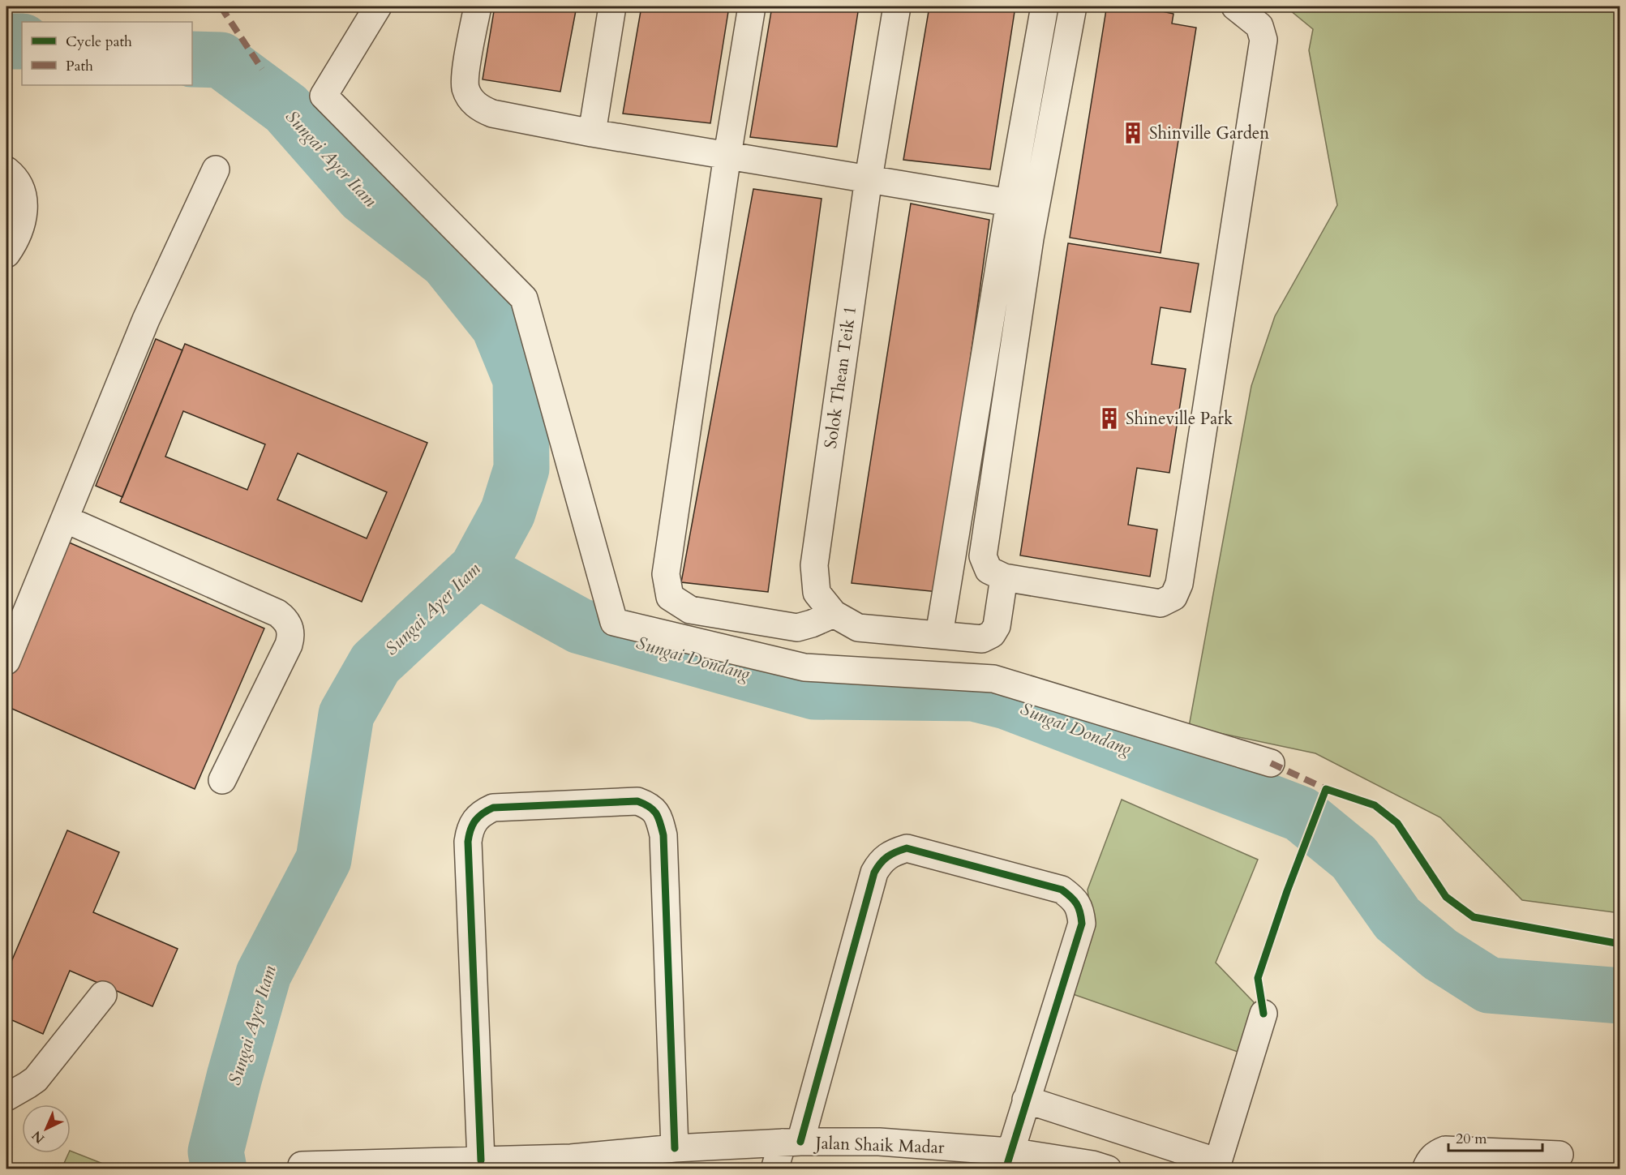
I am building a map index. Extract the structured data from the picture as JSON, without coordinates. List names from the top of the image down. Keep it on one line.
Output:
{"streets":{"street":["Solok Thean Teik 1","Jalan Shaik Madar"]},"water":["Sungai Ayer Itam","Sungai Dondang"],"places":{"building":["Shinville Garden","Shineville Park"]},"legend":["Cycle path","Path"],"scale_bar":"20 m","north":"bottom left"}
